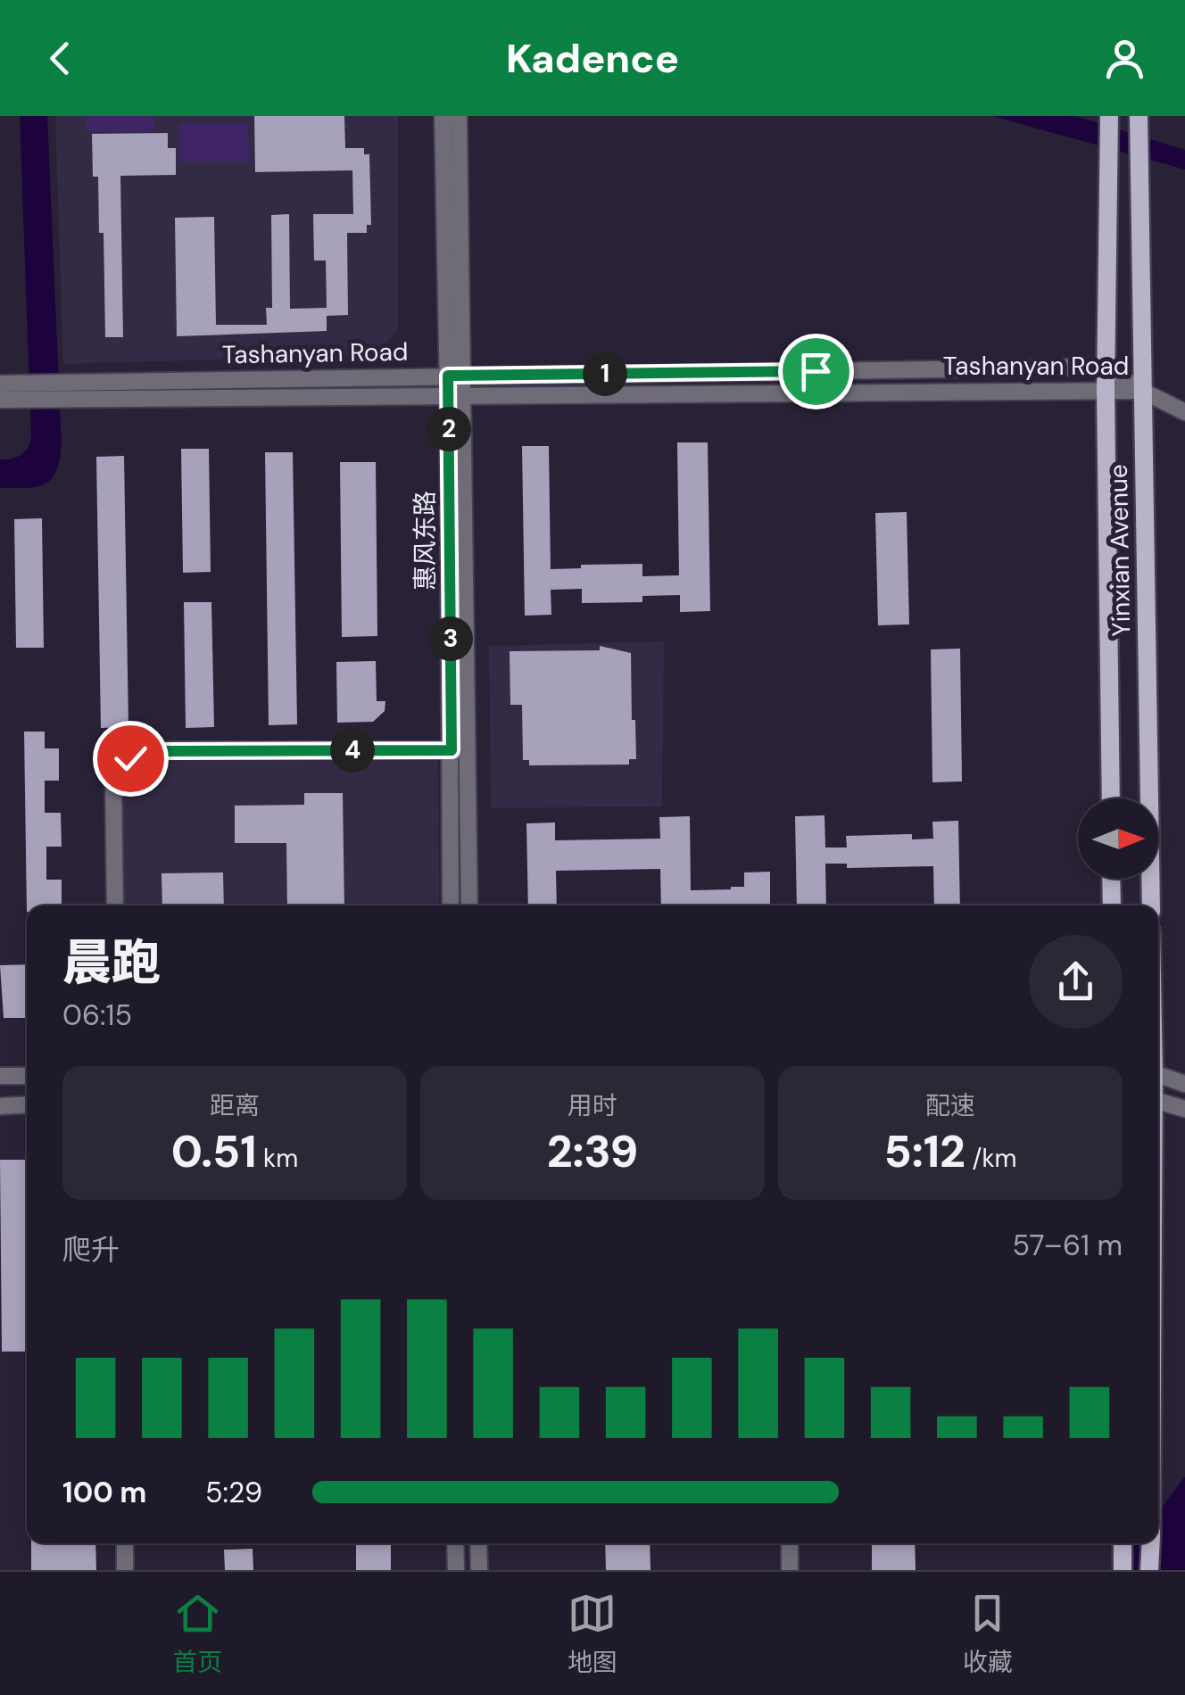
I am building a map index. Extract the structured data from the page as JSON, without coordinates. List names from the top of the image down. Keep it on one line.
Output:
{"streets":{"main road":["Yinxian Avenue"],"street":["Tashanyan Road","惠风东路"]},"crossings":[["Tashanyan Road","惠风东路"],["Tashanyan Road","Yinxian Avenue"]],"north":"right","page":{"header":"Kadence","pins":["1","2","3","4"],"heading":["晨跑","06:15"],"stats":[["距离","0.51 km"],["用时","2:39"],["配速","5:12 /km"]],"chart":["爬升","57–61 m"],"list":[{"name":"100 m","note":"5:29"}],"tabs":["首页","地图","收藏"]}}
